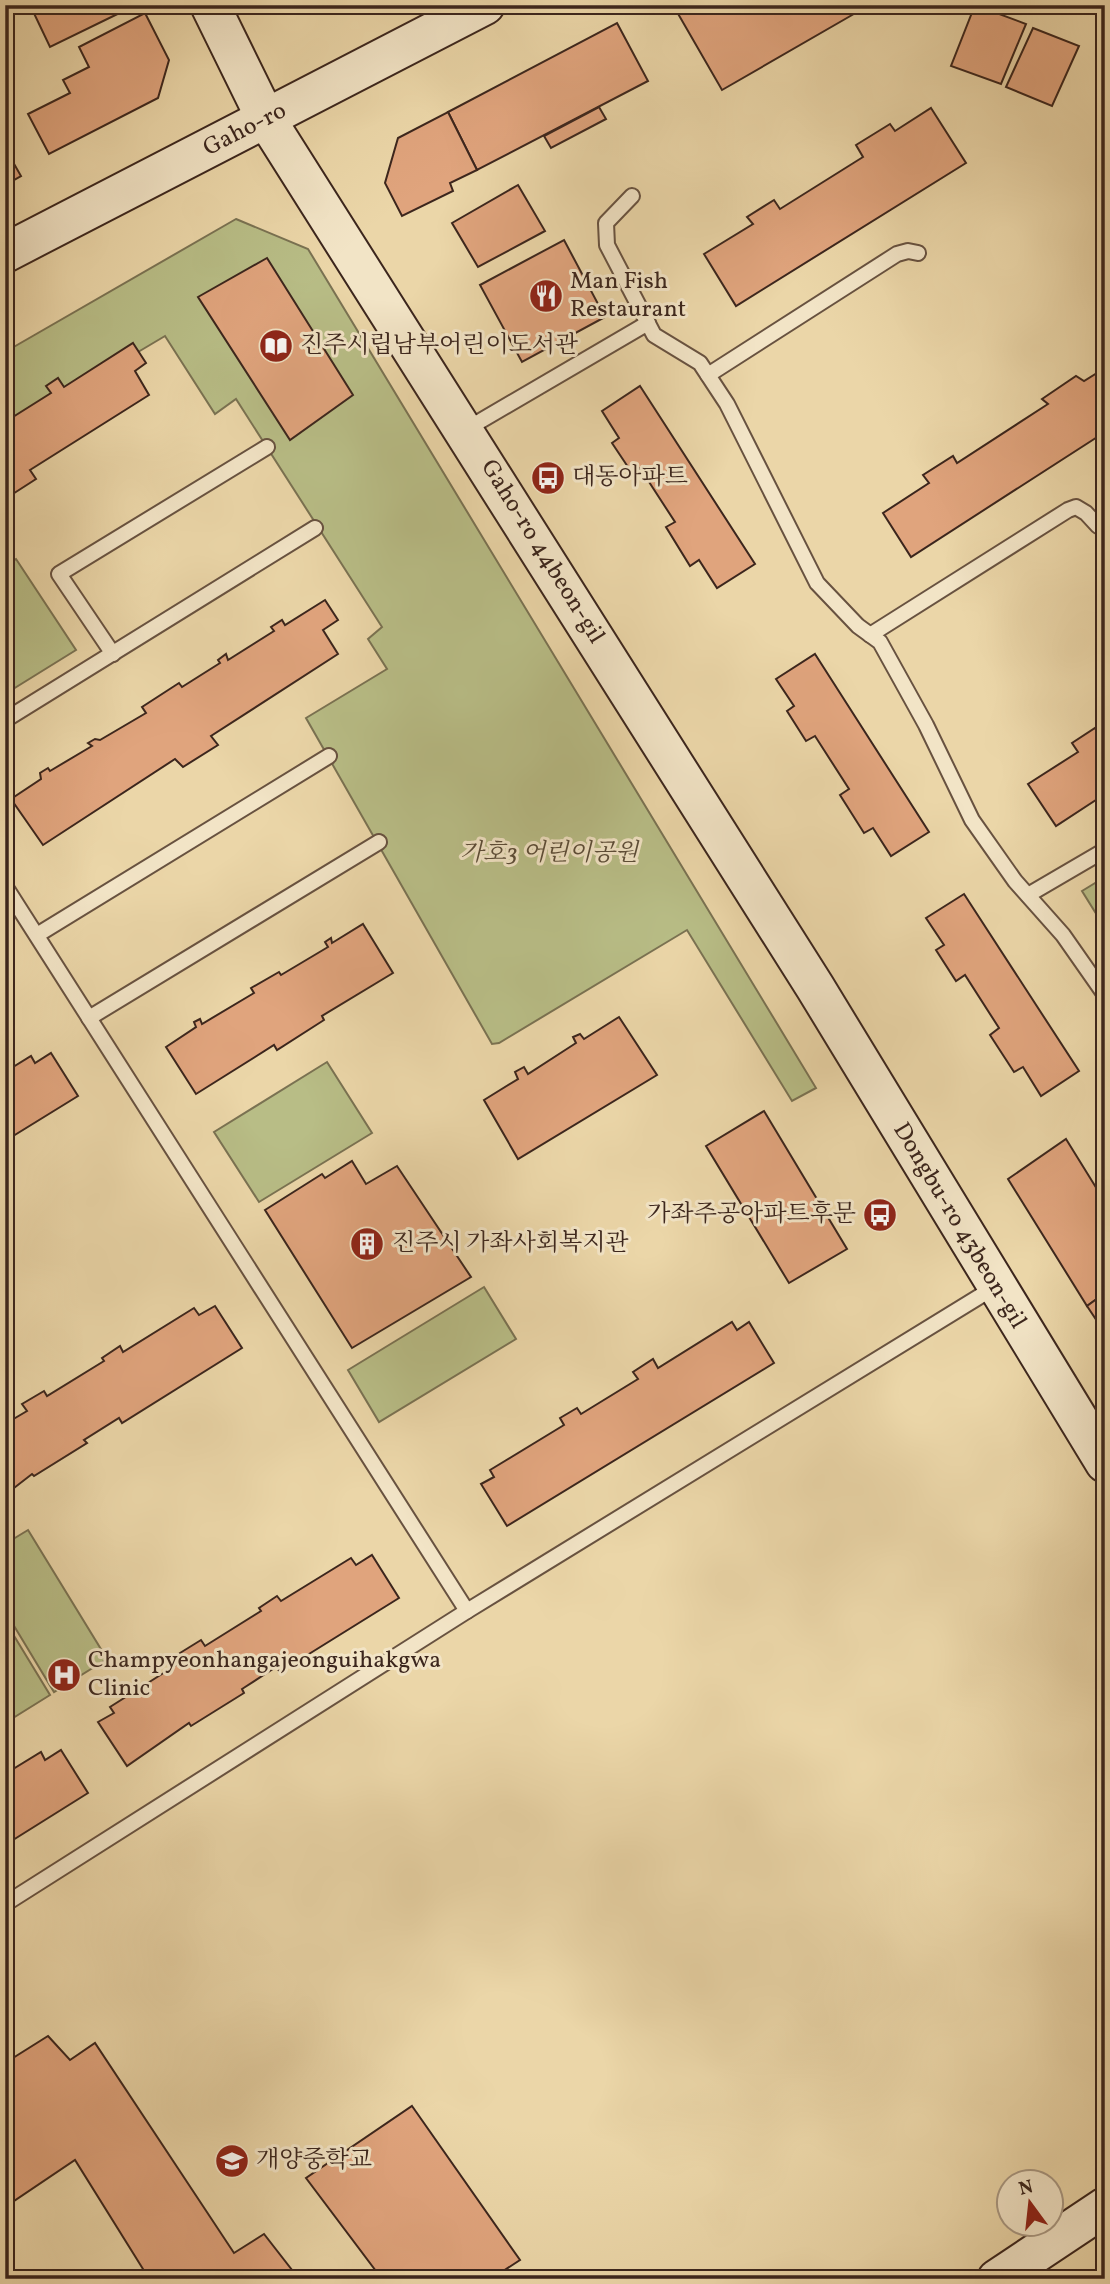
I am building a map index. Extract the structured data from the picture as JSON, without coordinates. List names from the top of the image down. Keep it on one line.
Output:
{"streets":{"street":["Gaho-ro","Gaho-ro 44beon-gil","Dongbu-ro 43beon-gil"]},"crossings":[["Gaho-ro","Gaho-ro 44beon-gil"],["Gaho-ro 44beon-gil","Dongbu-ro 43beon-gil"]],"parks":["가호3 어린이공원"],"places":{"restaurant":["Man Fish Restaurant"],"library":["진주시립남부어린이도서관"],"bus stop":["대동아파트","가좌주공아파트후문"],"building":["진주시 가좌사회복지관"],"hospital":["Champyeonhangajeonguihakgwa Clinic"],"school or university":["개양중학교"]},"north":"top"}
